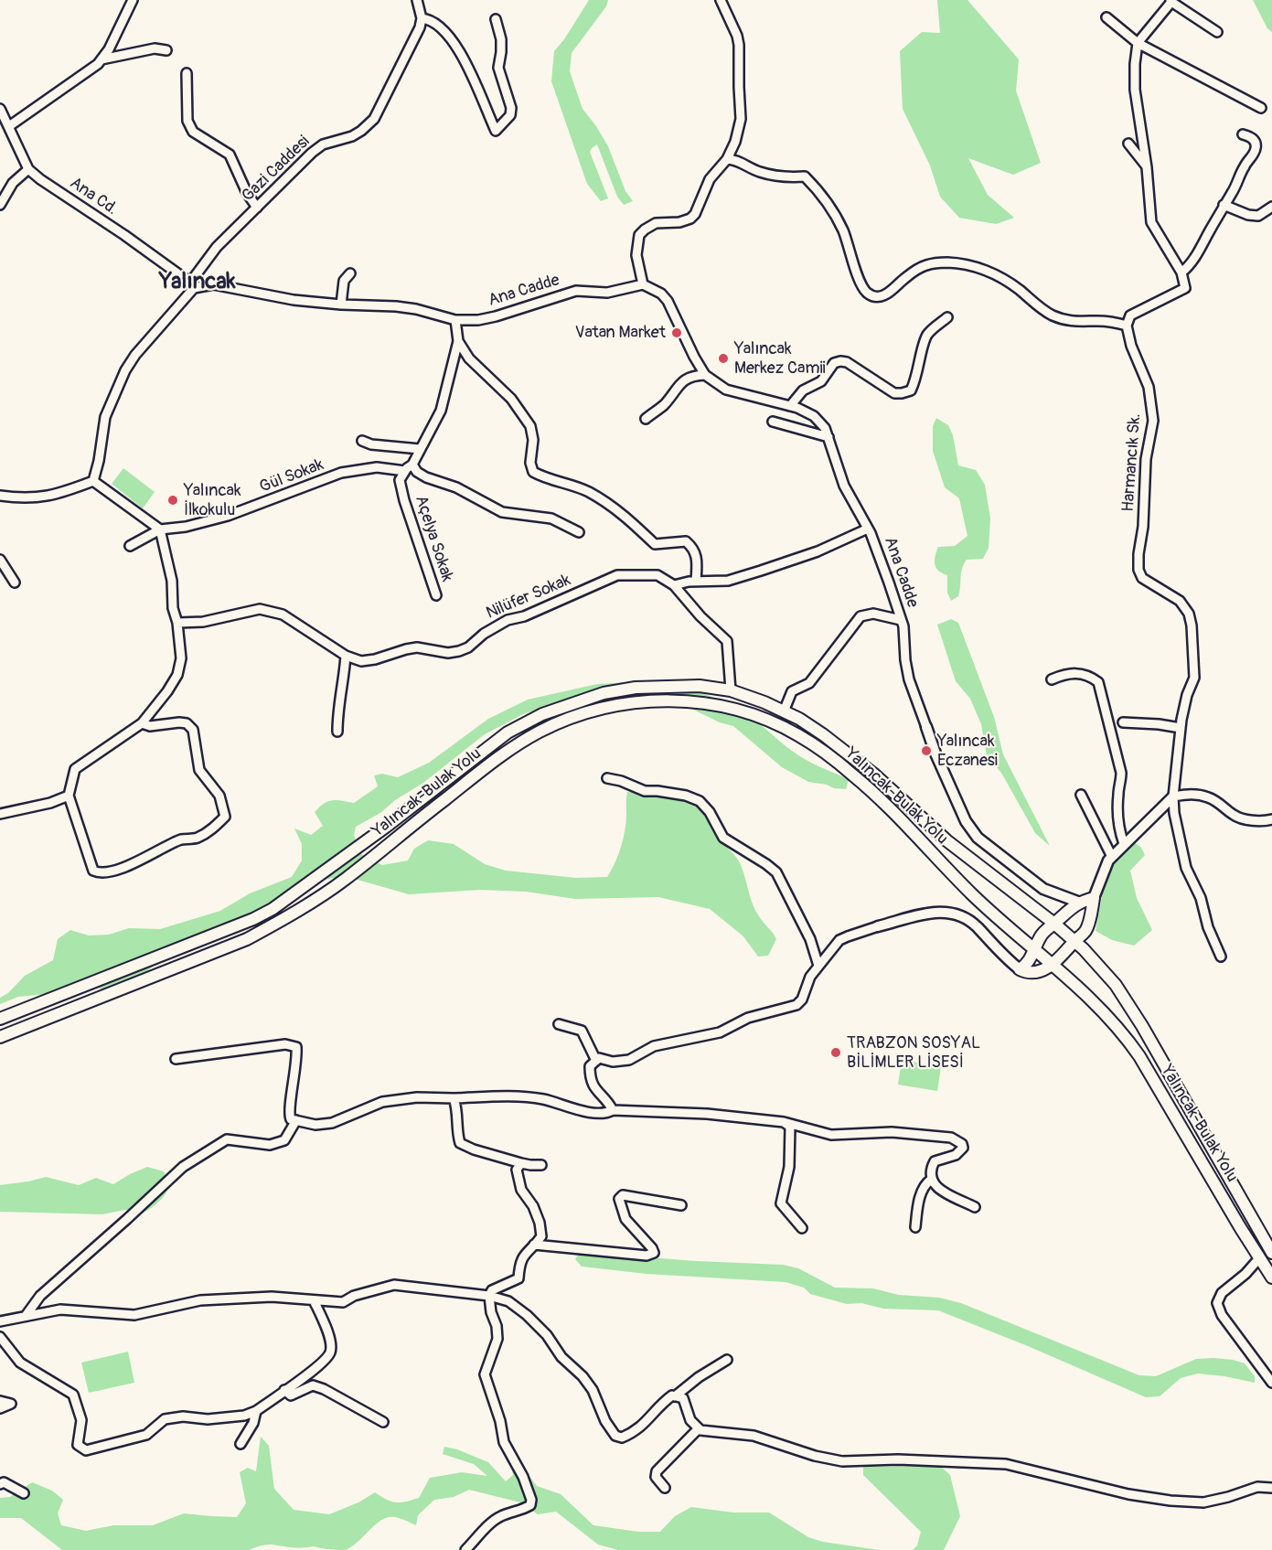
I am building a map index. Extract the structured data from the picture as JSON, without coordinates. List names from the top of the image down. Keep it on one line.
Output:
{"streets":{"main road":["Yalıncak-Bulak Yolu"],"street":["Gazi Caddesi","Ana Cd.","Ana Cadde","Harmancık Sk.","Gül Sokak","Açelya Sokak","Nilüfer Sokak"]},"crossings":[["Gazi Caddesi","Ana Cd."],["Gazi Caddesi","Ana Cadde"],["Ana Cd.","Ana Cadde"],["Gül Sokak","Açelya Sokak"]],"districts":["Yalıncak"],"places":["Vatan Market","Yalıncak Merkez Camii","Yalıncak İlkokulu","Yalıncak Eczanesi","TRABZON SOSYAL BİLİMLER LİSESİ"]}
